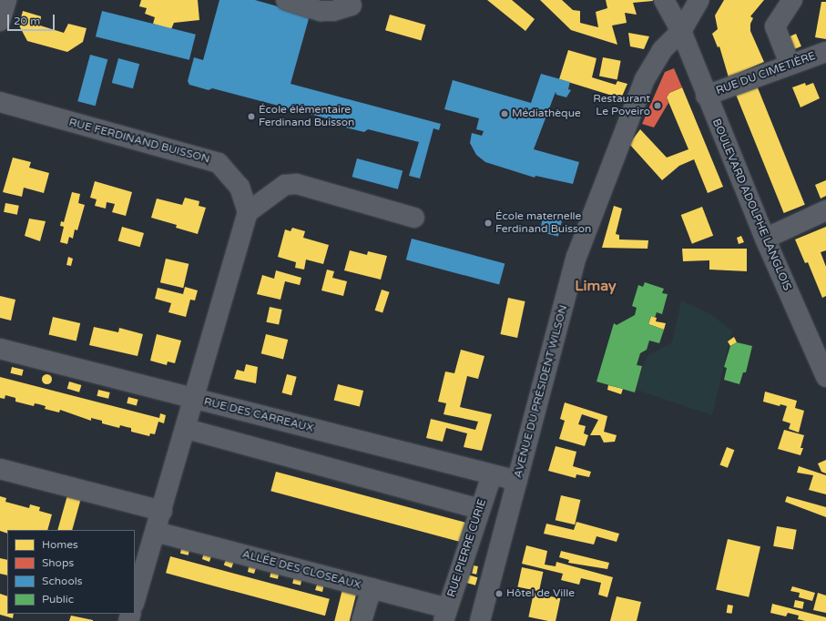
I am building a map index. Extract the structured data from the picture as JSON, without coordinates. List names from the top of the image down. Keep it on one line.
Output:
{"streets":{"street":["RUE DU CIMETIÈRE","RUE FERDINAND BUISSON","BOULEVARD ADOLPHE LANGLOIS","AVENUE DU PRÉSIDENT WILSON","RUE DES CARREAUX","RUE PIERRE CURIE","ALLÉE DES CLOSEAUX"]},"crossings":[["RUE DU CIMETIÈRE","BOULEVARD ADOLPHE LANGLOIS"],["BOULEVARD ADOLPHE LANGLOIS","AVENUE DU PRÉSIDENT WILSON"],["AVENUE DU PRÉSIDENT WILSON","RUE DES CARREAUX"],["RUE DES CARREAUX","RUE PIERRE CURIE"],["RUE PIERRE CURIE","ALLÉE DES CLOSEAUX"]],"districts":["Limay"],"places":["Restaurant Le Poveiro","Médiathèque","École élémentaire Ferdinand Buisson","École maternelle Ferdinand Buisson","Hôtel de Ville"],"legend":["Homes","Shops","Schools","Public"],"scale_bar":"20 m"}
